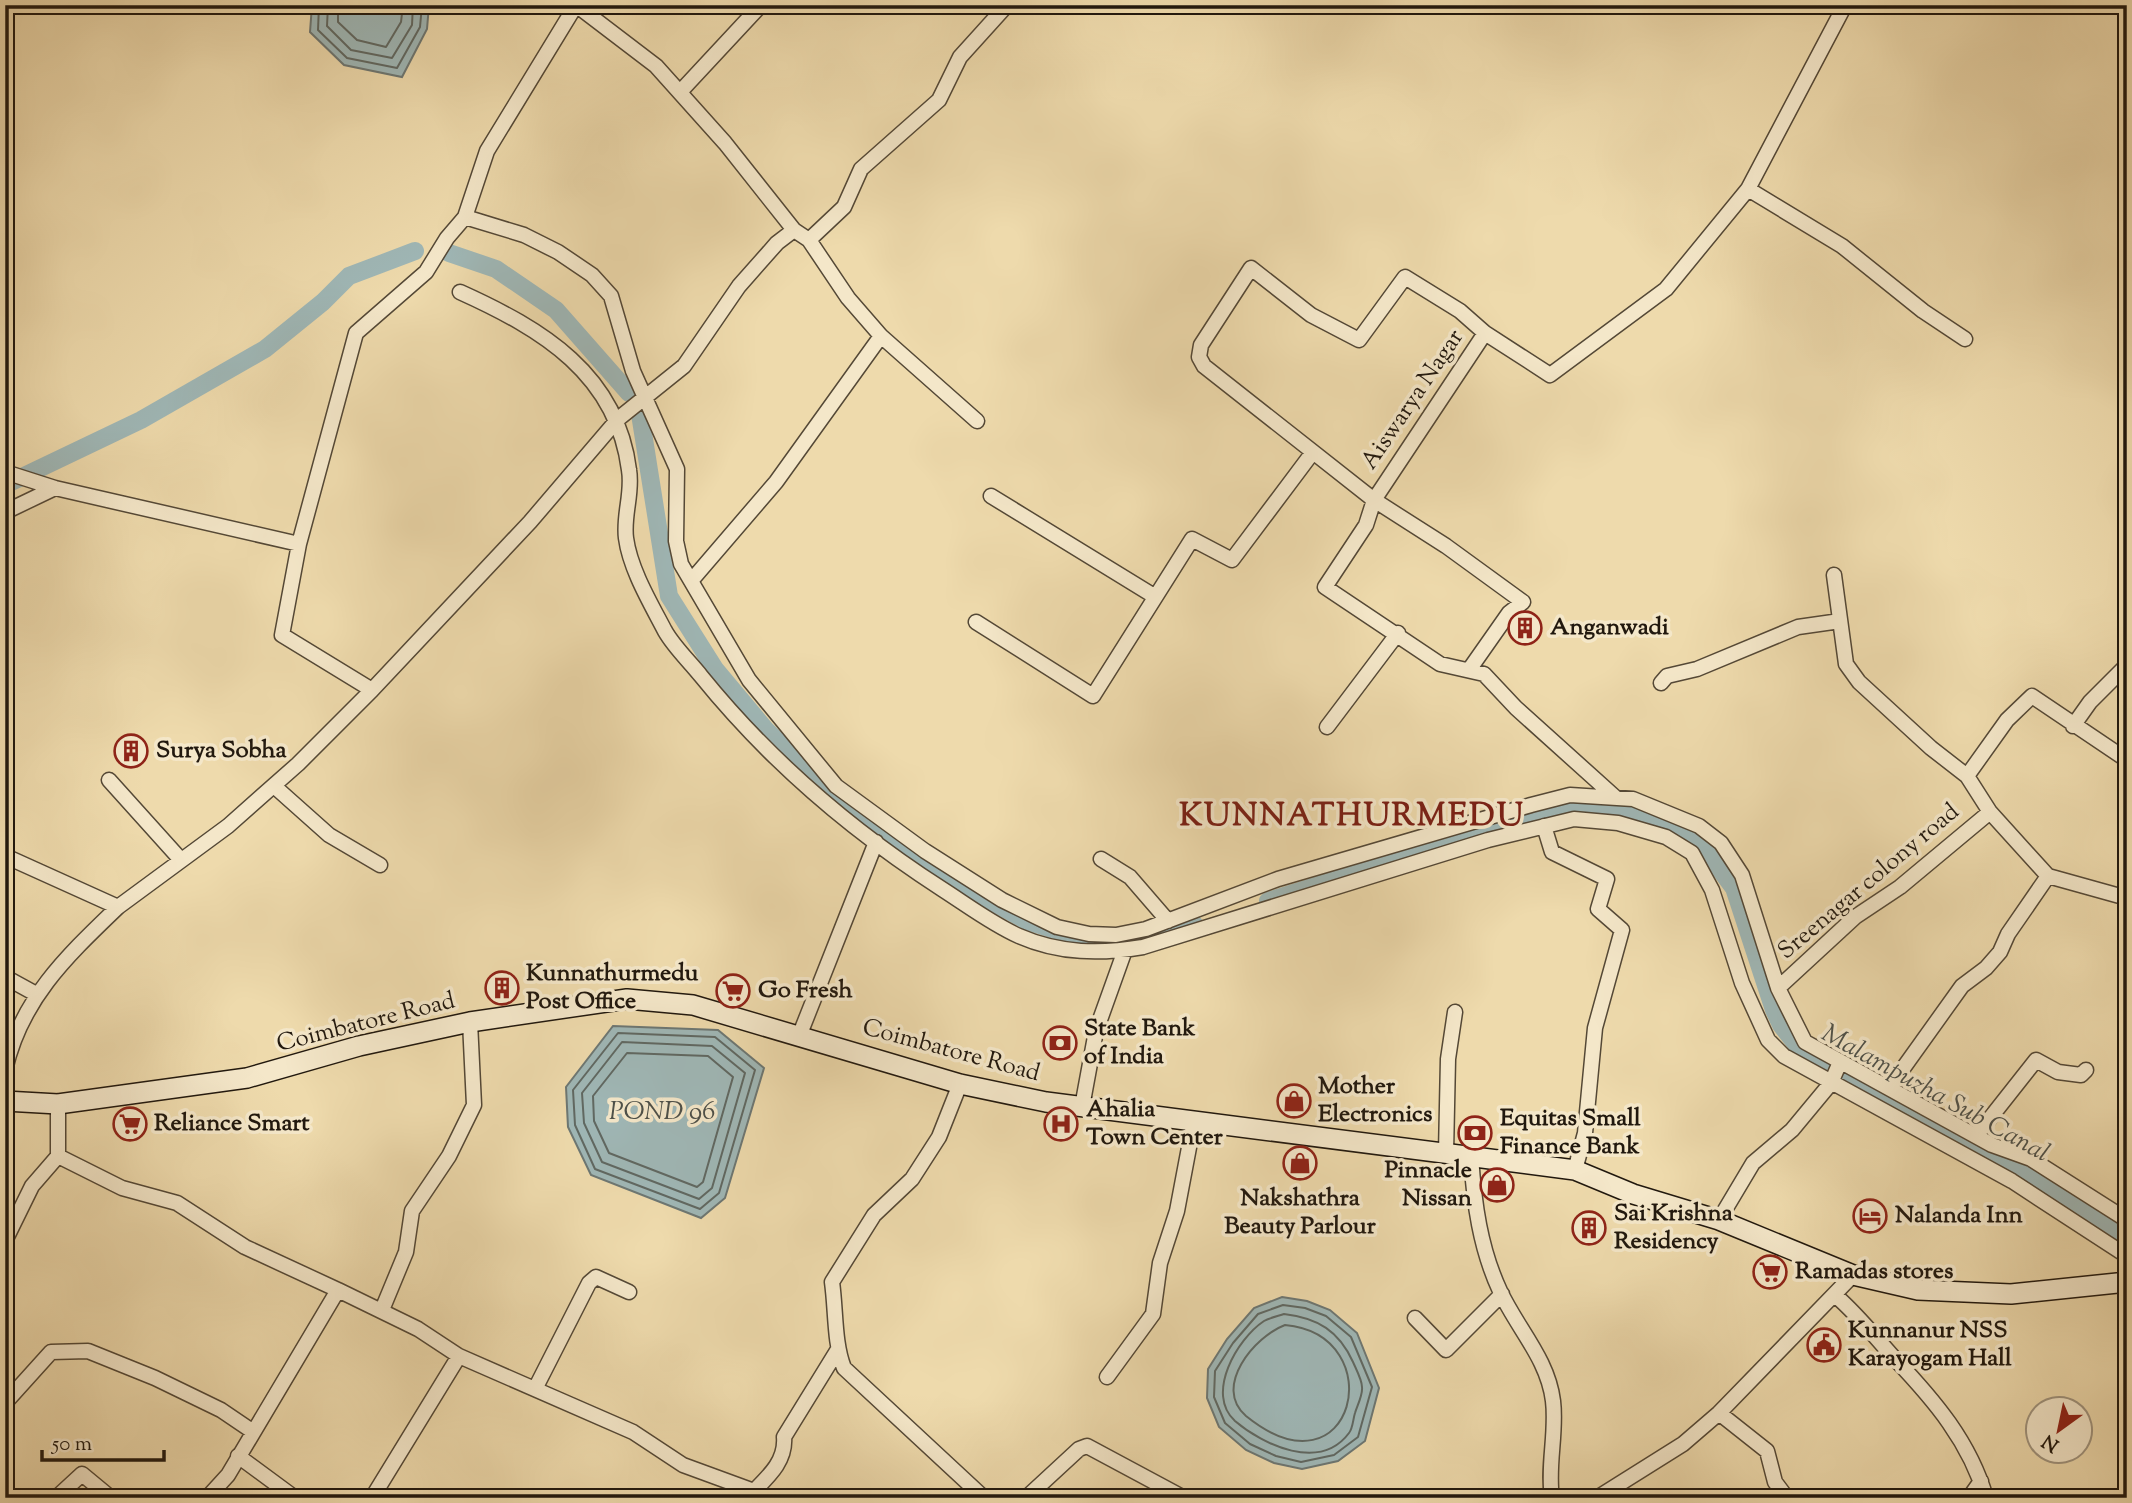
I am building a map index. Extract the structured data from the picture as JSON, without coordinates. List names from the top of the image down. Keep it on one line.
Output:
{"streets":{"main road":["Coimbatore Road"],"street":["Aiswarya Nagar","Sreenagar colony road"]},"crossings":[["Aiswarya Nagar","Sreenagar colony road"]],"districts":["KUNNATHURMEDU"],"water":["Malampuzha Sub Canal","POND 96"],"places":{"building":["Anganwadi","Surya Sobha","Kunnathurmedu Post Office","Sai Krishna Residency"],"supermarket":["Go Fresh","Reliance Smart","Ramadas stores"],"bank":["State Bank of India","Equitas Small Finance Bank"],"shop":["Mother Electronics","Nakshathra Beauty Parlour","Pinnacle Nissan"],"hospital":["Ahalia Town Center"],"hotel":["Nalanda Inn"],"public building":["Kunnanur NSS Karayogam Hall"]},"scale_bar":"50 m","north":"bottom left"}
